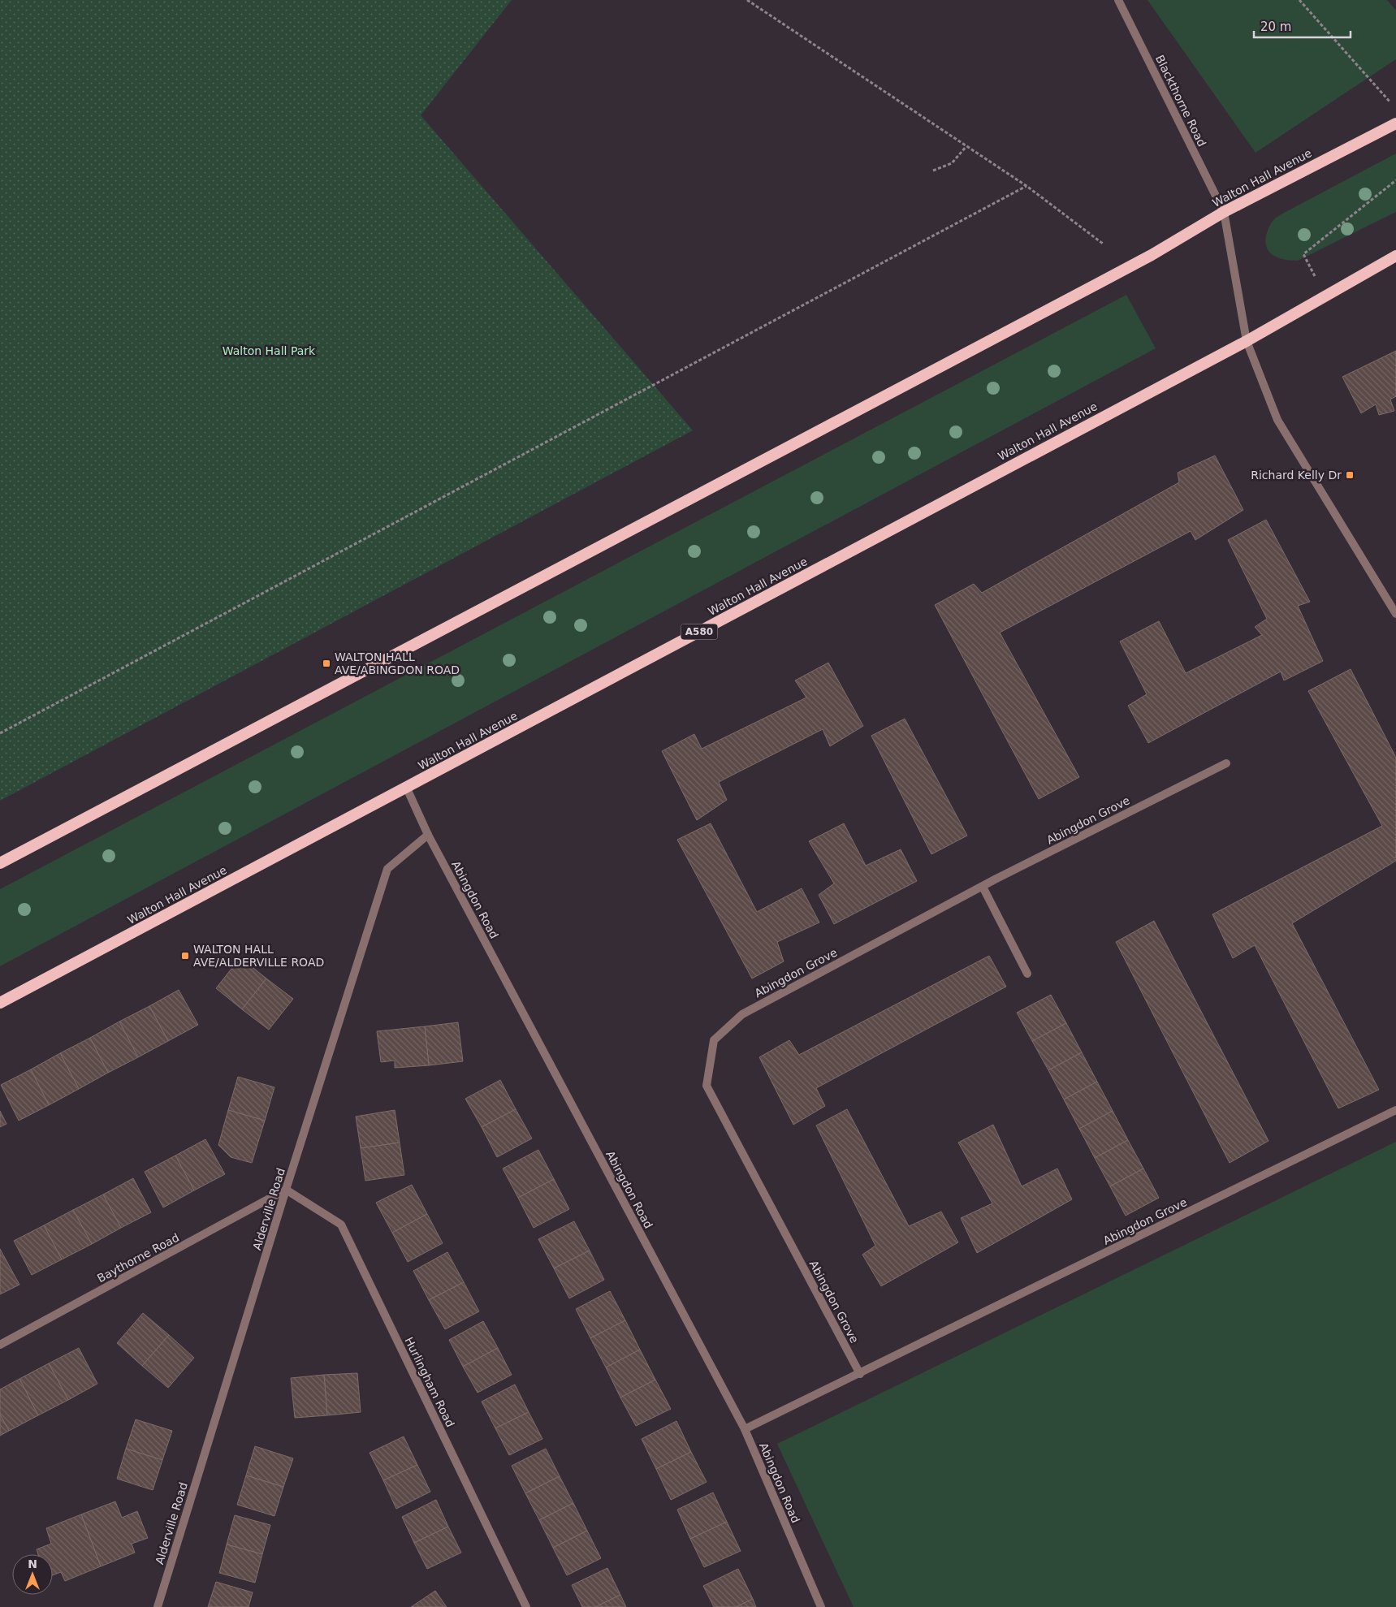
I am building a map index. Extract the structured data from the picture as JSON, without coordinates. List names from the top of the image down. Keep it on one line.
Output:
{"streets":{"highway":["Walton Hall Avenue","A580"],"street":["Blackthorne Road","Abingdon Grove","Abingdon Road","Alderville Road","Baythorne Road","Hurlingham Road"]},"crossings":[["Blackthorne Road","Walton Hall Avenue"],["Walton Hall Avenue","Abingdon Road"],["Abingdon Grove","Abingdon Road"],["Abingdon Road","Alderville Road"],["Alderville Road","Baythorne Road"],["Alderville Road","Hurlingham Road"],["Baythorne Road","Hurlingham Road"]],"parks":["Walton Hall Park"],"places":{"transit":["Richard Kelly Dr","WALTON HALL AVE/ABINGDON ROAD","WALTON HALL AVE/ALDERVILLE ROAD"]},"scale_bar":"20 m","north":"top"}
